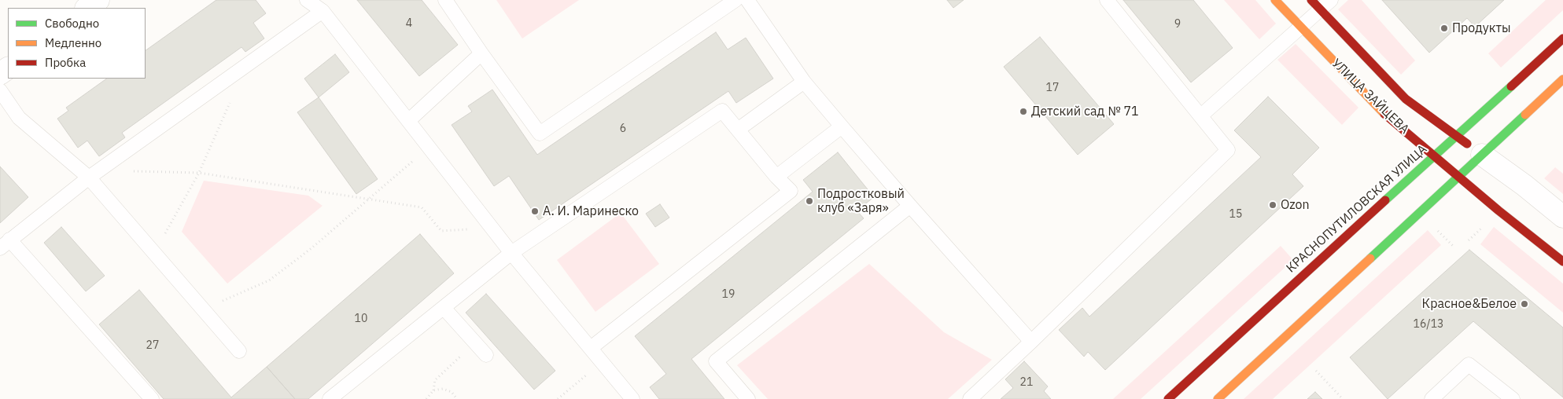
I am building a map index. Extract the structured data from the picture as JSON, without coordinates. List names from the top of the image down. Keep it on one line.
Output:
{"streets":{"main road":["УЛИЦА ЗАЙЦЕВА","КРАСНОПУТИЛОВСКАЯ УЛИЦА"]},"crossings":[["УЛИЦА ЗАЙЦЕВА","КРАСНОПУТИЛОВСКАЯ УЛИЦА"]],"places":["Продукты","Детский сад № 71","Подростковый клуб «Заря»","Ozon","А. И. Маринеско","Красное&Белое"],"house_numbers":["4","9","17","6","15","19","10","16/13","27","21"],"legend":["Свободно","Медленно","Пробка"]}
